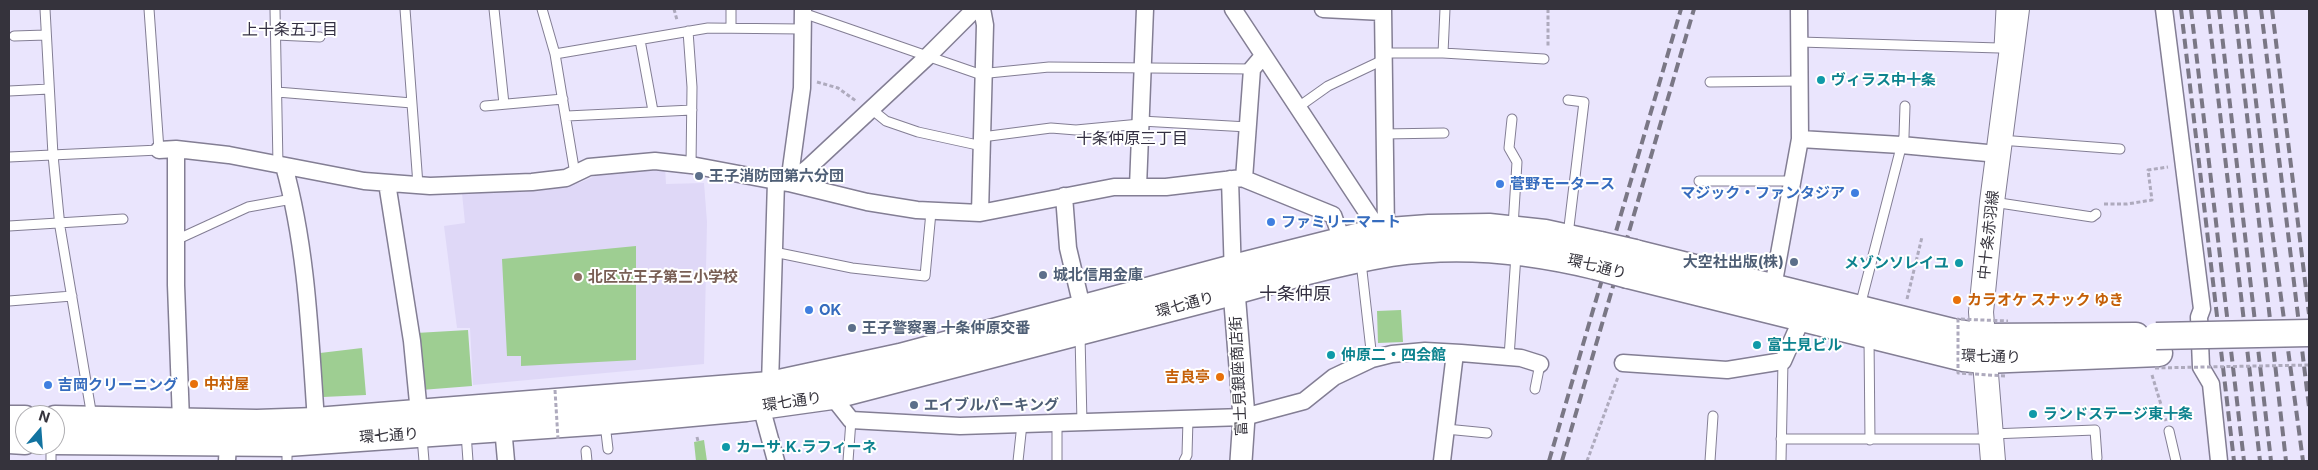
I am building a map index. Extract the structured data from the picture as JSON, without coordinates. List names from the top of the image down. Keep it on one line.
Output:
{"streets":{"main road":["中十条赤羽線","環七通り"],"street":["富士見銀座商店街"]},"crossings":[["中十条赤羽線","環七通り"],["環七通り","富士見銀座商店街"]],"districts":["上十条五丁目","十条仲原三丁目","十条仲原"],"places":["ヴィラス中十条","王子消防団第六分団","菅野モータース","マジック・ファンタジア","ファミリーマート","大空社出版(株)","メゾンソレイユ","城北信用金庫","北区立王子第三小学校","カラオケ スナック ゆき","OK","王子警察署 十条仲原交番","富士見ビル","仲原二・四会館","吉良亭","中村屋","吉岡クリーニング","エイブルパーキング","ランドステージ東十条","カーサ.K.ラフィーネ"],"north":"top"}
